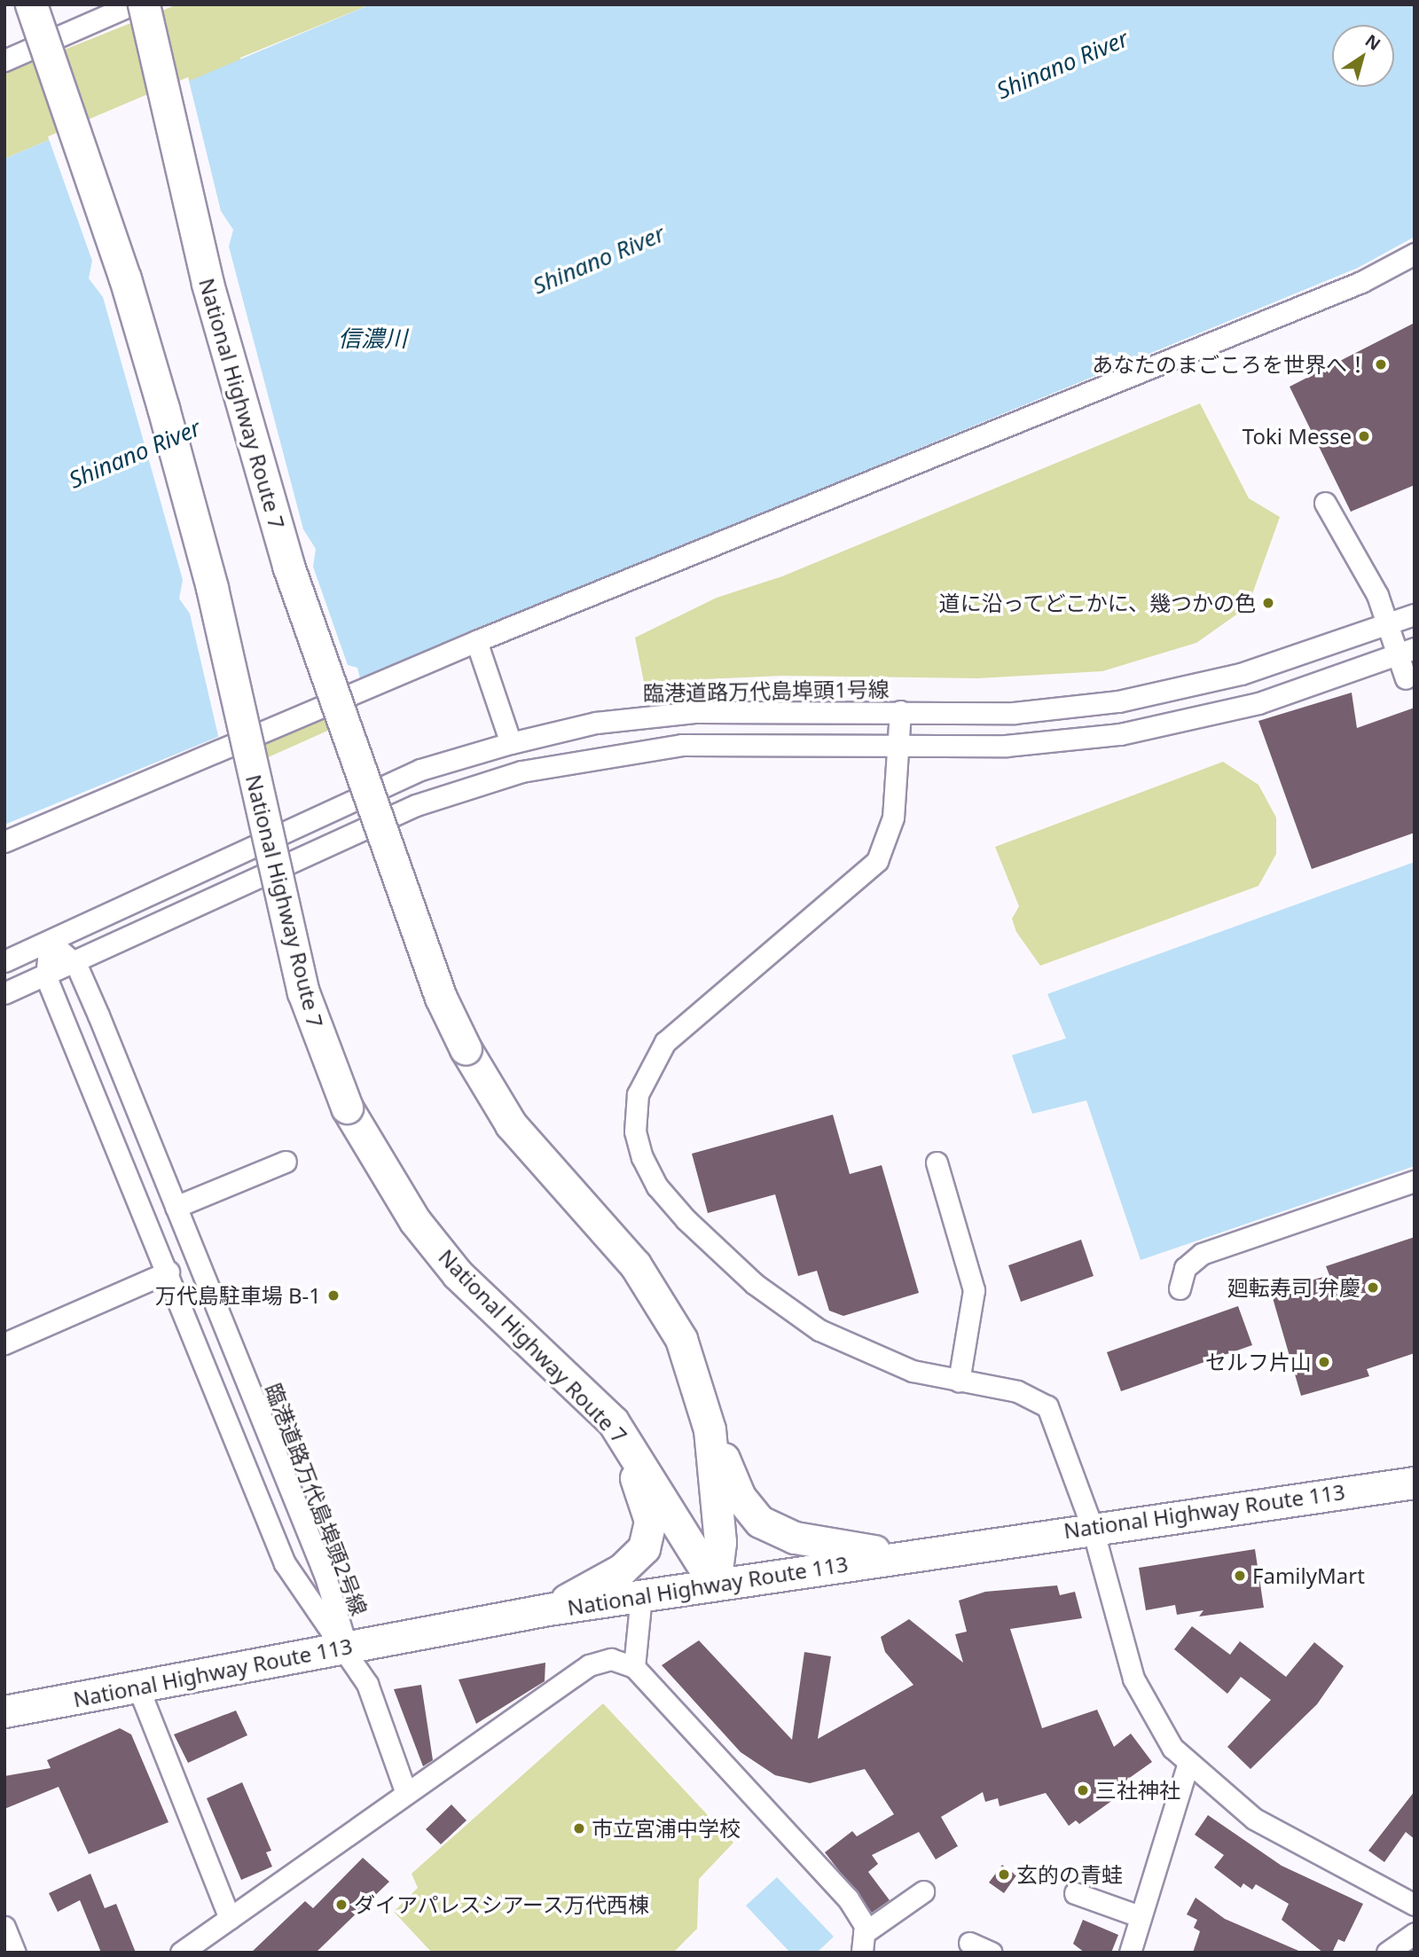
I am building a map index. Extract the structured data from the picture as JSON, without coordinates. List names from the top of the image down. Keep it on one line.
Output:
{"streets":{"highway":["National Highway Route 7","National Highway Route 113"],"street":["臨港道路万代島埠頭1号線","臨港道路万代島埠頭2号線"]},"crossings":[["National Highway Route 7","National Highway Route 113"],["臨港道路万代島埠頭1号線","臨港道路万代島埠頭2号線"],["臨港道路万代島埠頭2号線","National Highway Route 113"]],"water":["Shinano River","信濃川"],"places":["あなたのまごころを世界へ！","Toki Messe","道に沿ってどこかに、幾つかの色","廻転寿司 弁慶","万代島駐車場 B-1","セルフ片山","FamilyMart","三社神社","市立宮浦中学校","玄的の青蛙","ダイアパレスシアース万代西棟"],"north":"top right"}
